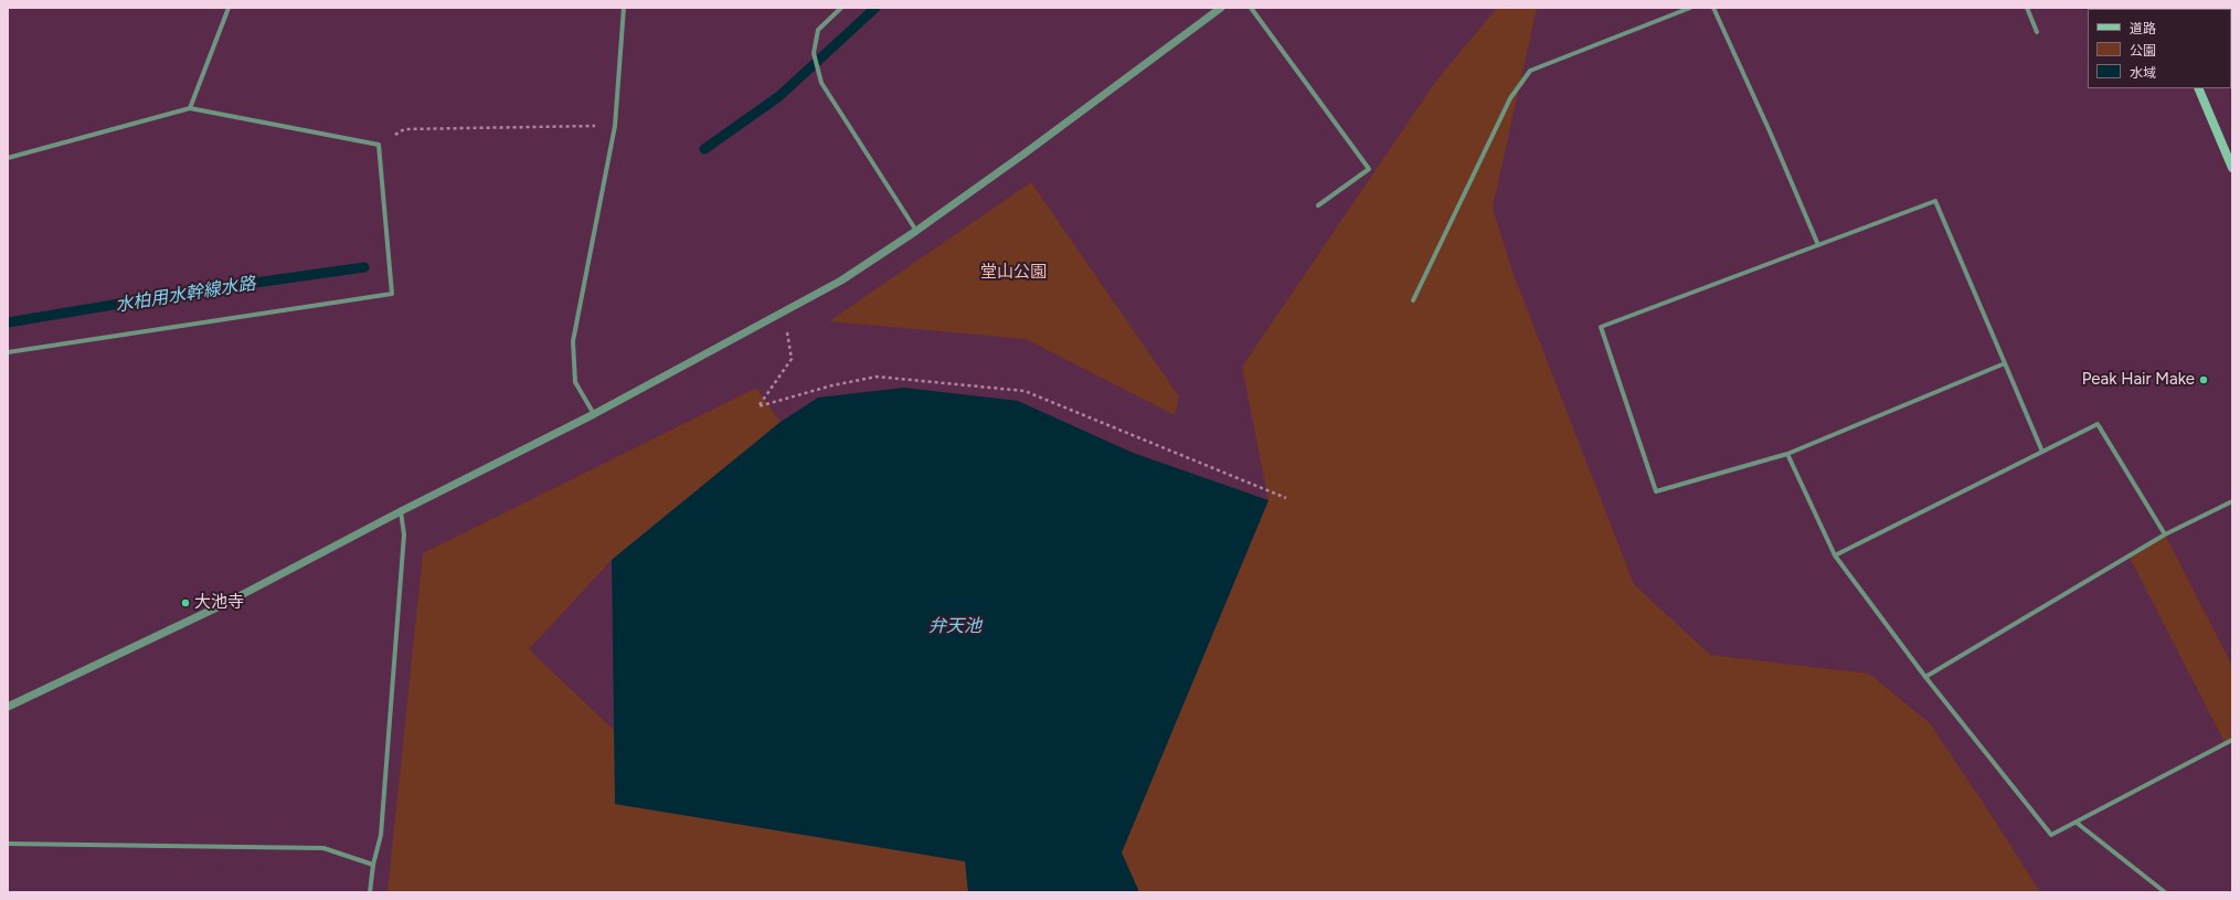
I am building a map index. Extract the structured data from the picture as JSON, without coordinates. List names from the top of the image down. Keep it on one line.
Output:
{"water":["水柏用水幹線水路","弁天池"],"parks":["堂山公園"],"places":["Peak Hair Make","大池寺"],"legend":["道路","公園","水域"]}
